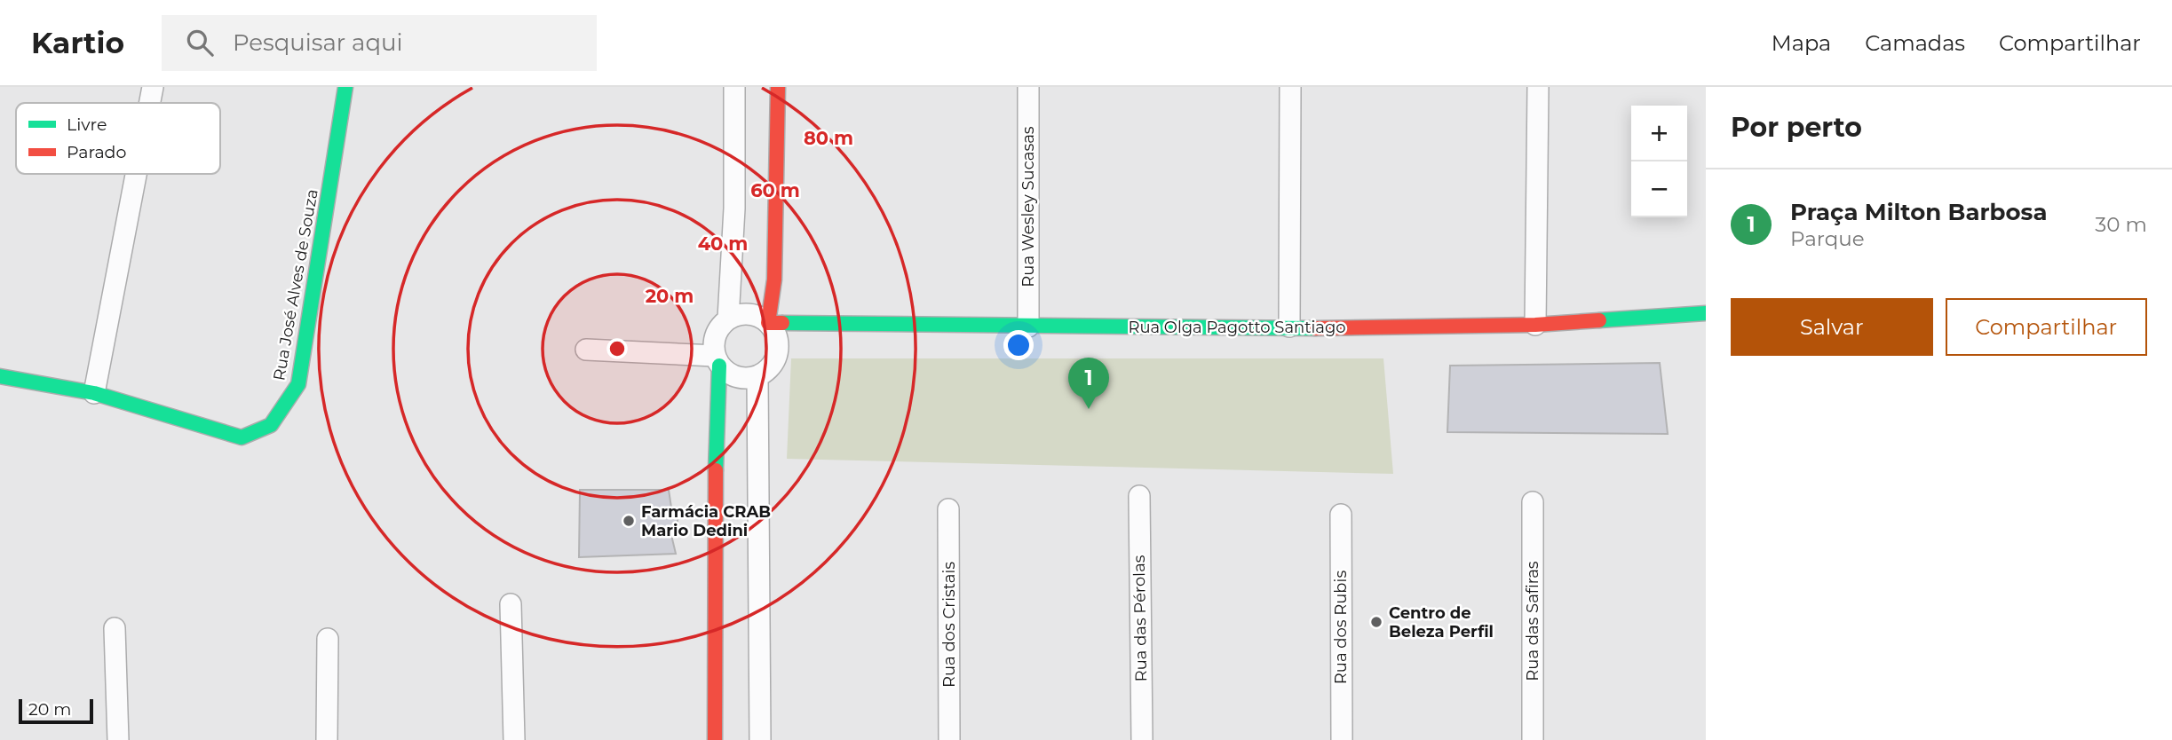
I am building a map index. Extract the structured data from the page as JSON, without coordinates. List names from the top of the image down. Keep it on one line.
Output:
{"streets":{"street":["Rua Wesley Sucasas","Rua José Alves de Souza","Rua Olga Pagotto Santiago","Rua das Pérolas","Rua das Safiras","Rua dos Cristais","Rua dos Rubis"]},"crossings":[["Rua Wesley Sucasas","Rua Olga Pagotto Santiago"]],"places":["Farmácia CRAB Mario Dedini","Centro de Beleza Perfil"],"legend":["Livre","Parado"],"scale_bar":"20 m","page":{"header":"Kartio","search":"Pesquisar aqui","nav":["Mapa","Camadas","Compartilhar"],"heading":"Por perto","map_buttons":["+","−"],"list":[{"mark":"1","name":"Praça Milton Barbosa","note":"Parque","value":"30 m"}],"buttons":["Salvar","Compartilhar"],"pins":"1","scale":"20 m"},"rings":["80 m","60 m","40 m","20 m"]}
